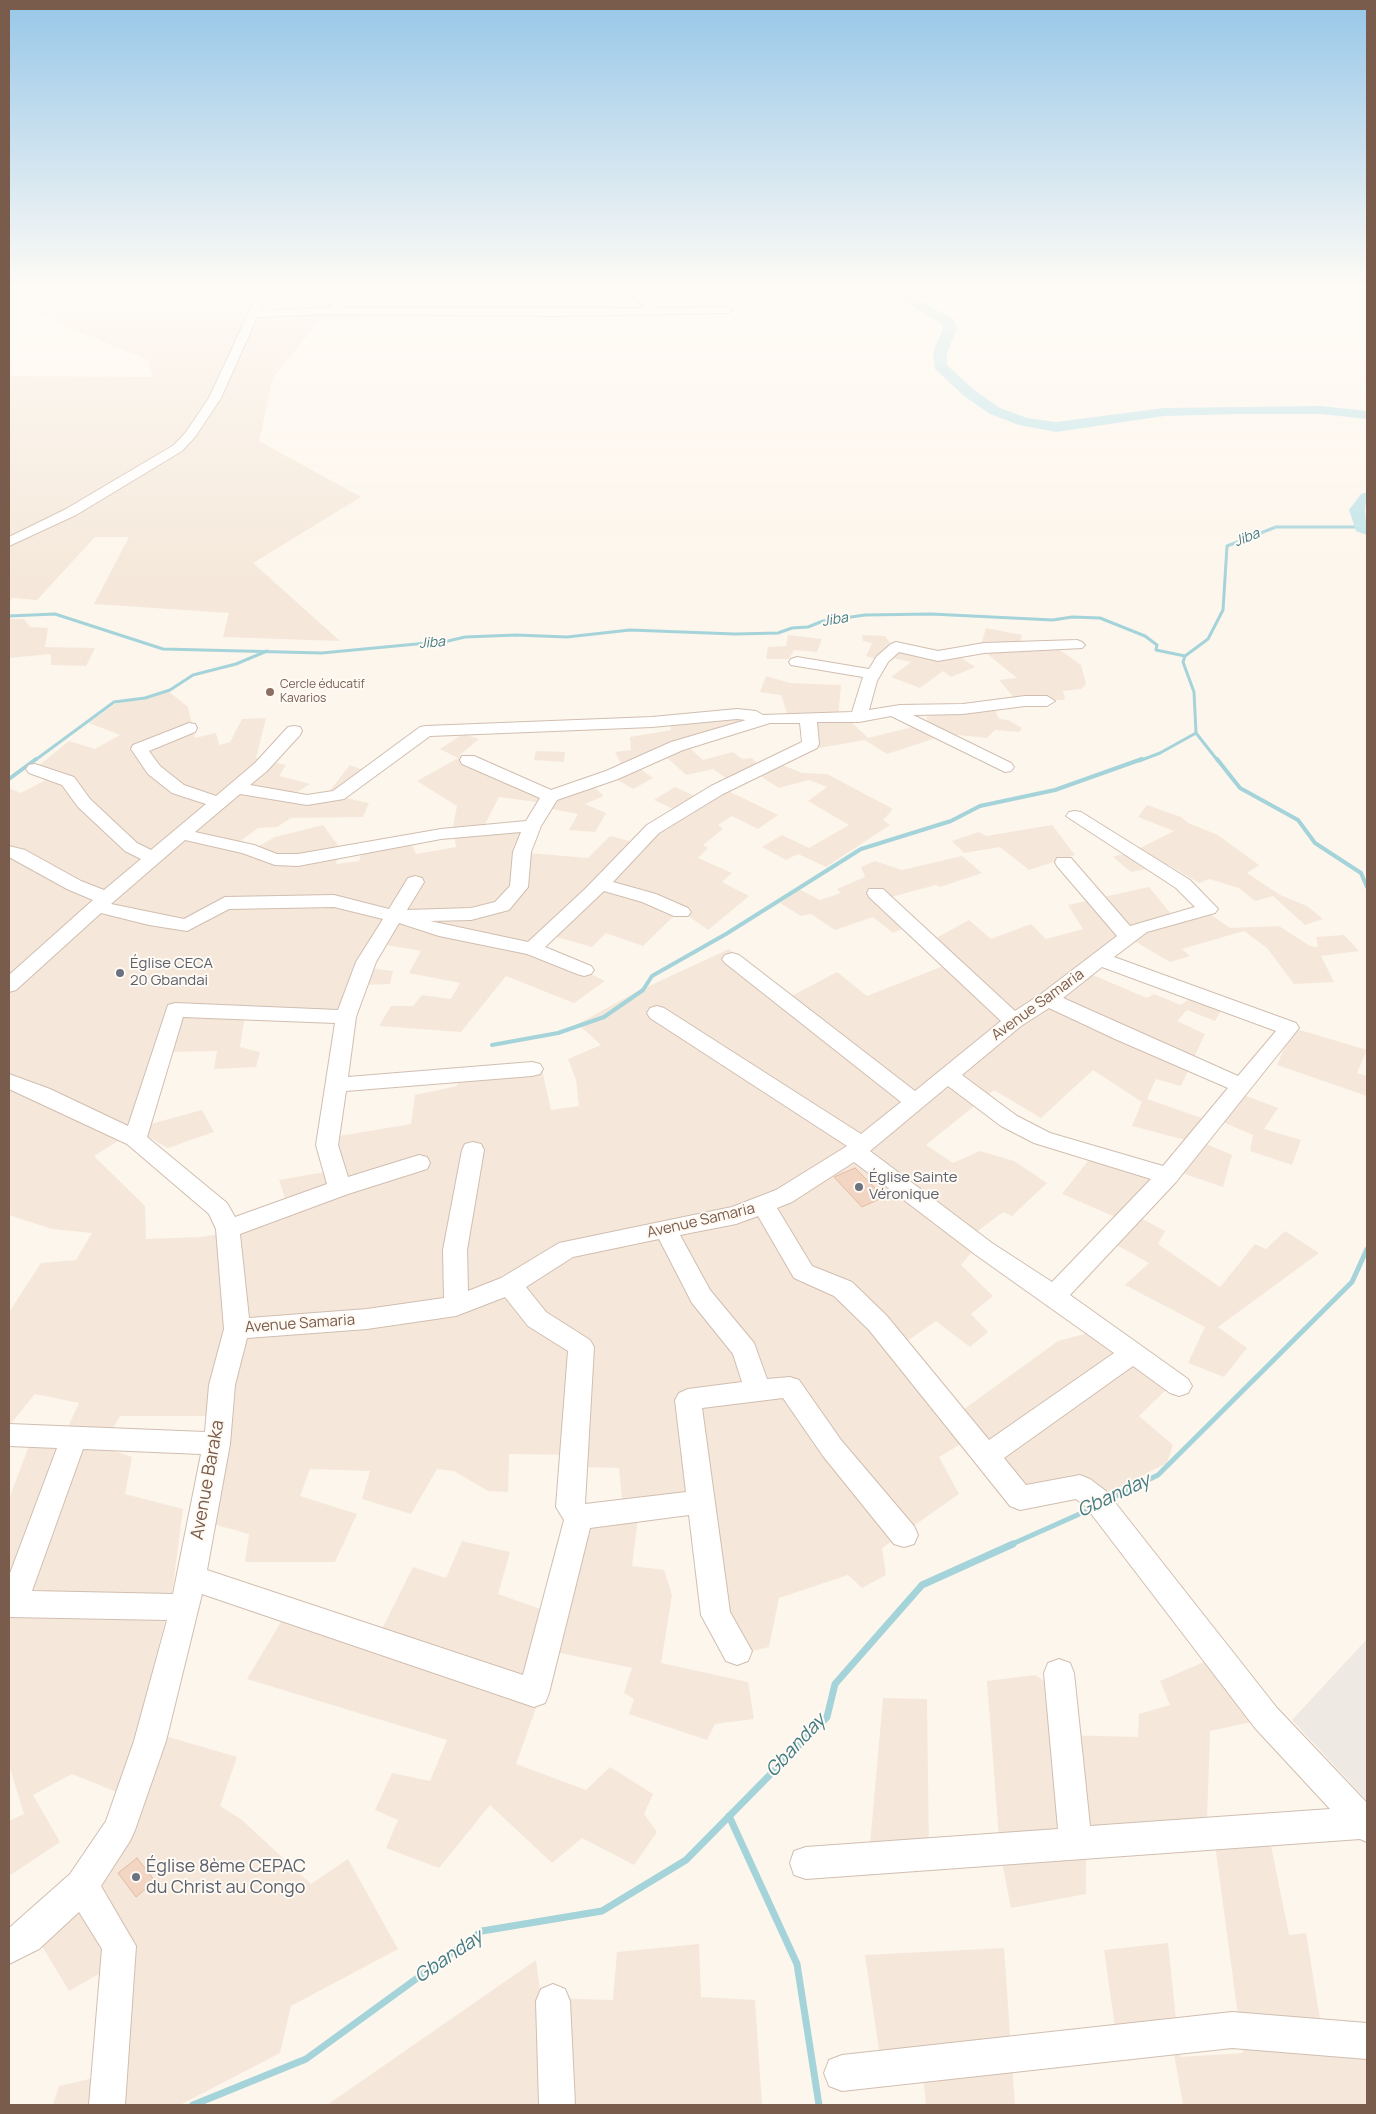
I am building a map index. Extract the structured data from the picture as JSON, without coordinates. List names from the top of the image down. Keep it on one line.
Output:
{"streets":{"street":["Avenue Samaria","Avenue Baraka"]},"crossings":[["Avenue Samaria","Avenue Baraka"]],"water":["Jiba","Gbanday"],"places":["Cercle éducatif Kavarios","Église CECA 20 Gbandai","Église Sainte Véronique","Église 8ème CEPAC du Christ au Congo"]}
